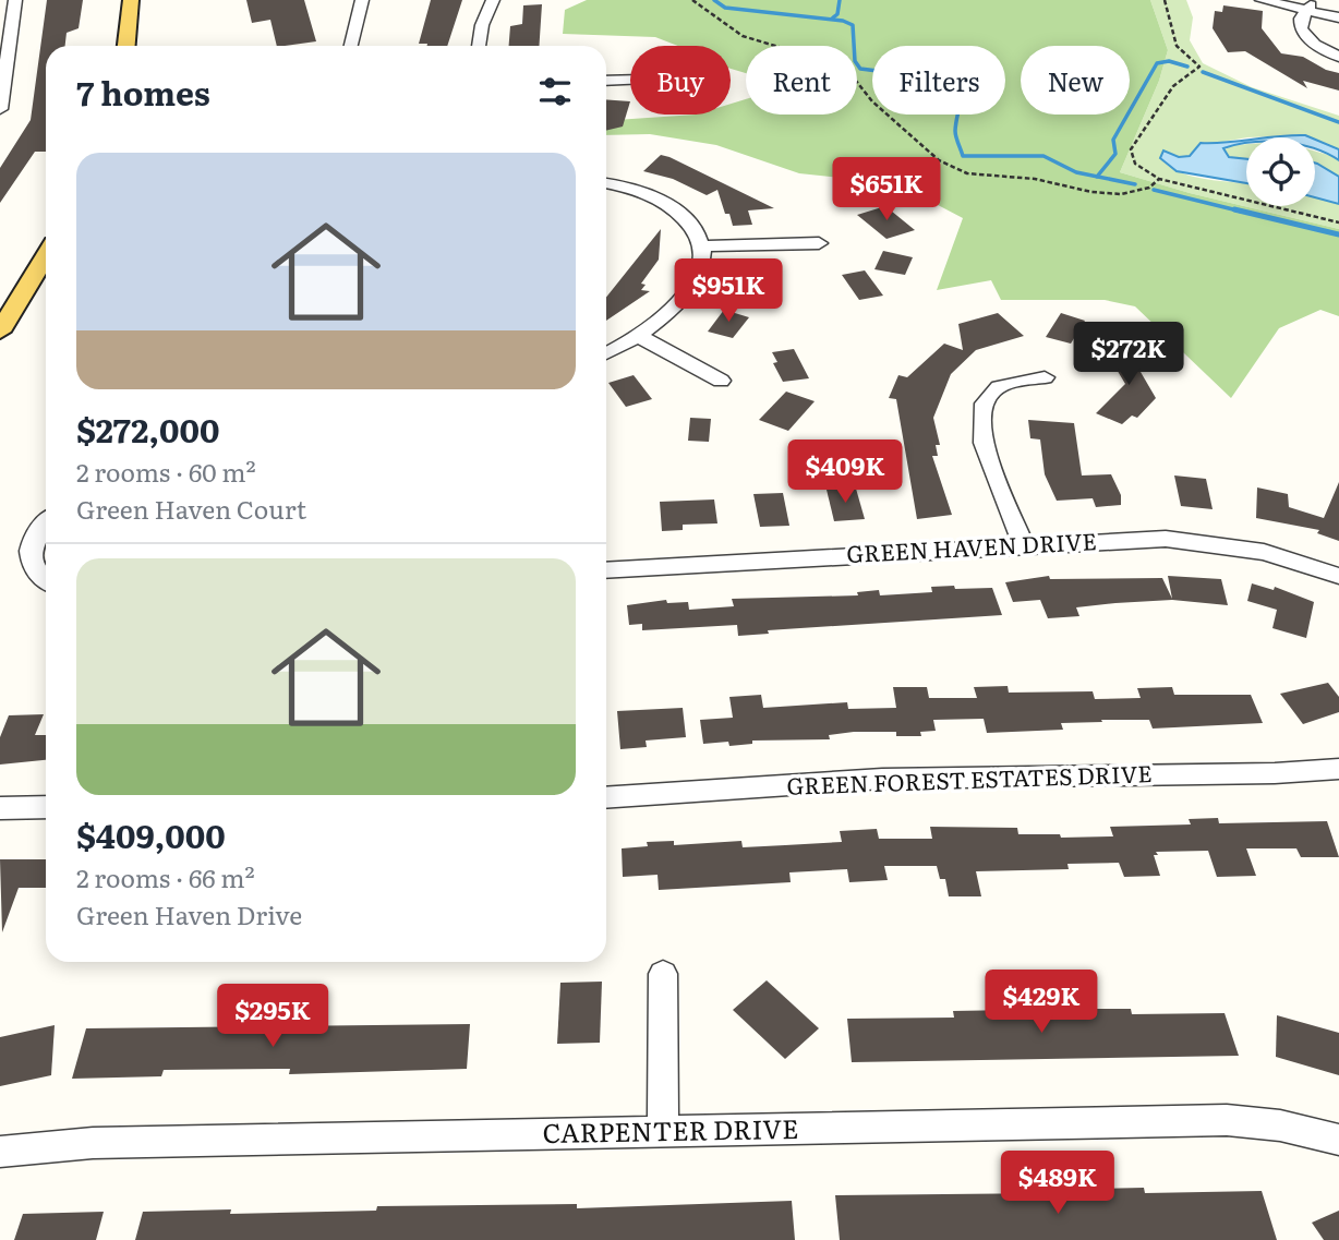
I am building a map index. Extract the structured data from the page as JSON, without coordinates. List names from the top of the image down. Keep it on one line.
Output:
{"streets":{"street":["GREEN HAVEN DRIVE","GREEN FOREST ESTATES DRIVE","CARPENTER DRIVE"]},"page":{"chip":["Buy","Rent","Filters","New"],"heading":"7 homes","list":[{"name":"$272,000","note":"2 rooms · 60 m² · Green Haven Court"},{"name":"$409,000","note":"2 rooms · 66 m² · Green Haven Drive"}],"price":["$651K","$951K","$272K","$409K","$429K","$295K","$489K"]}}
